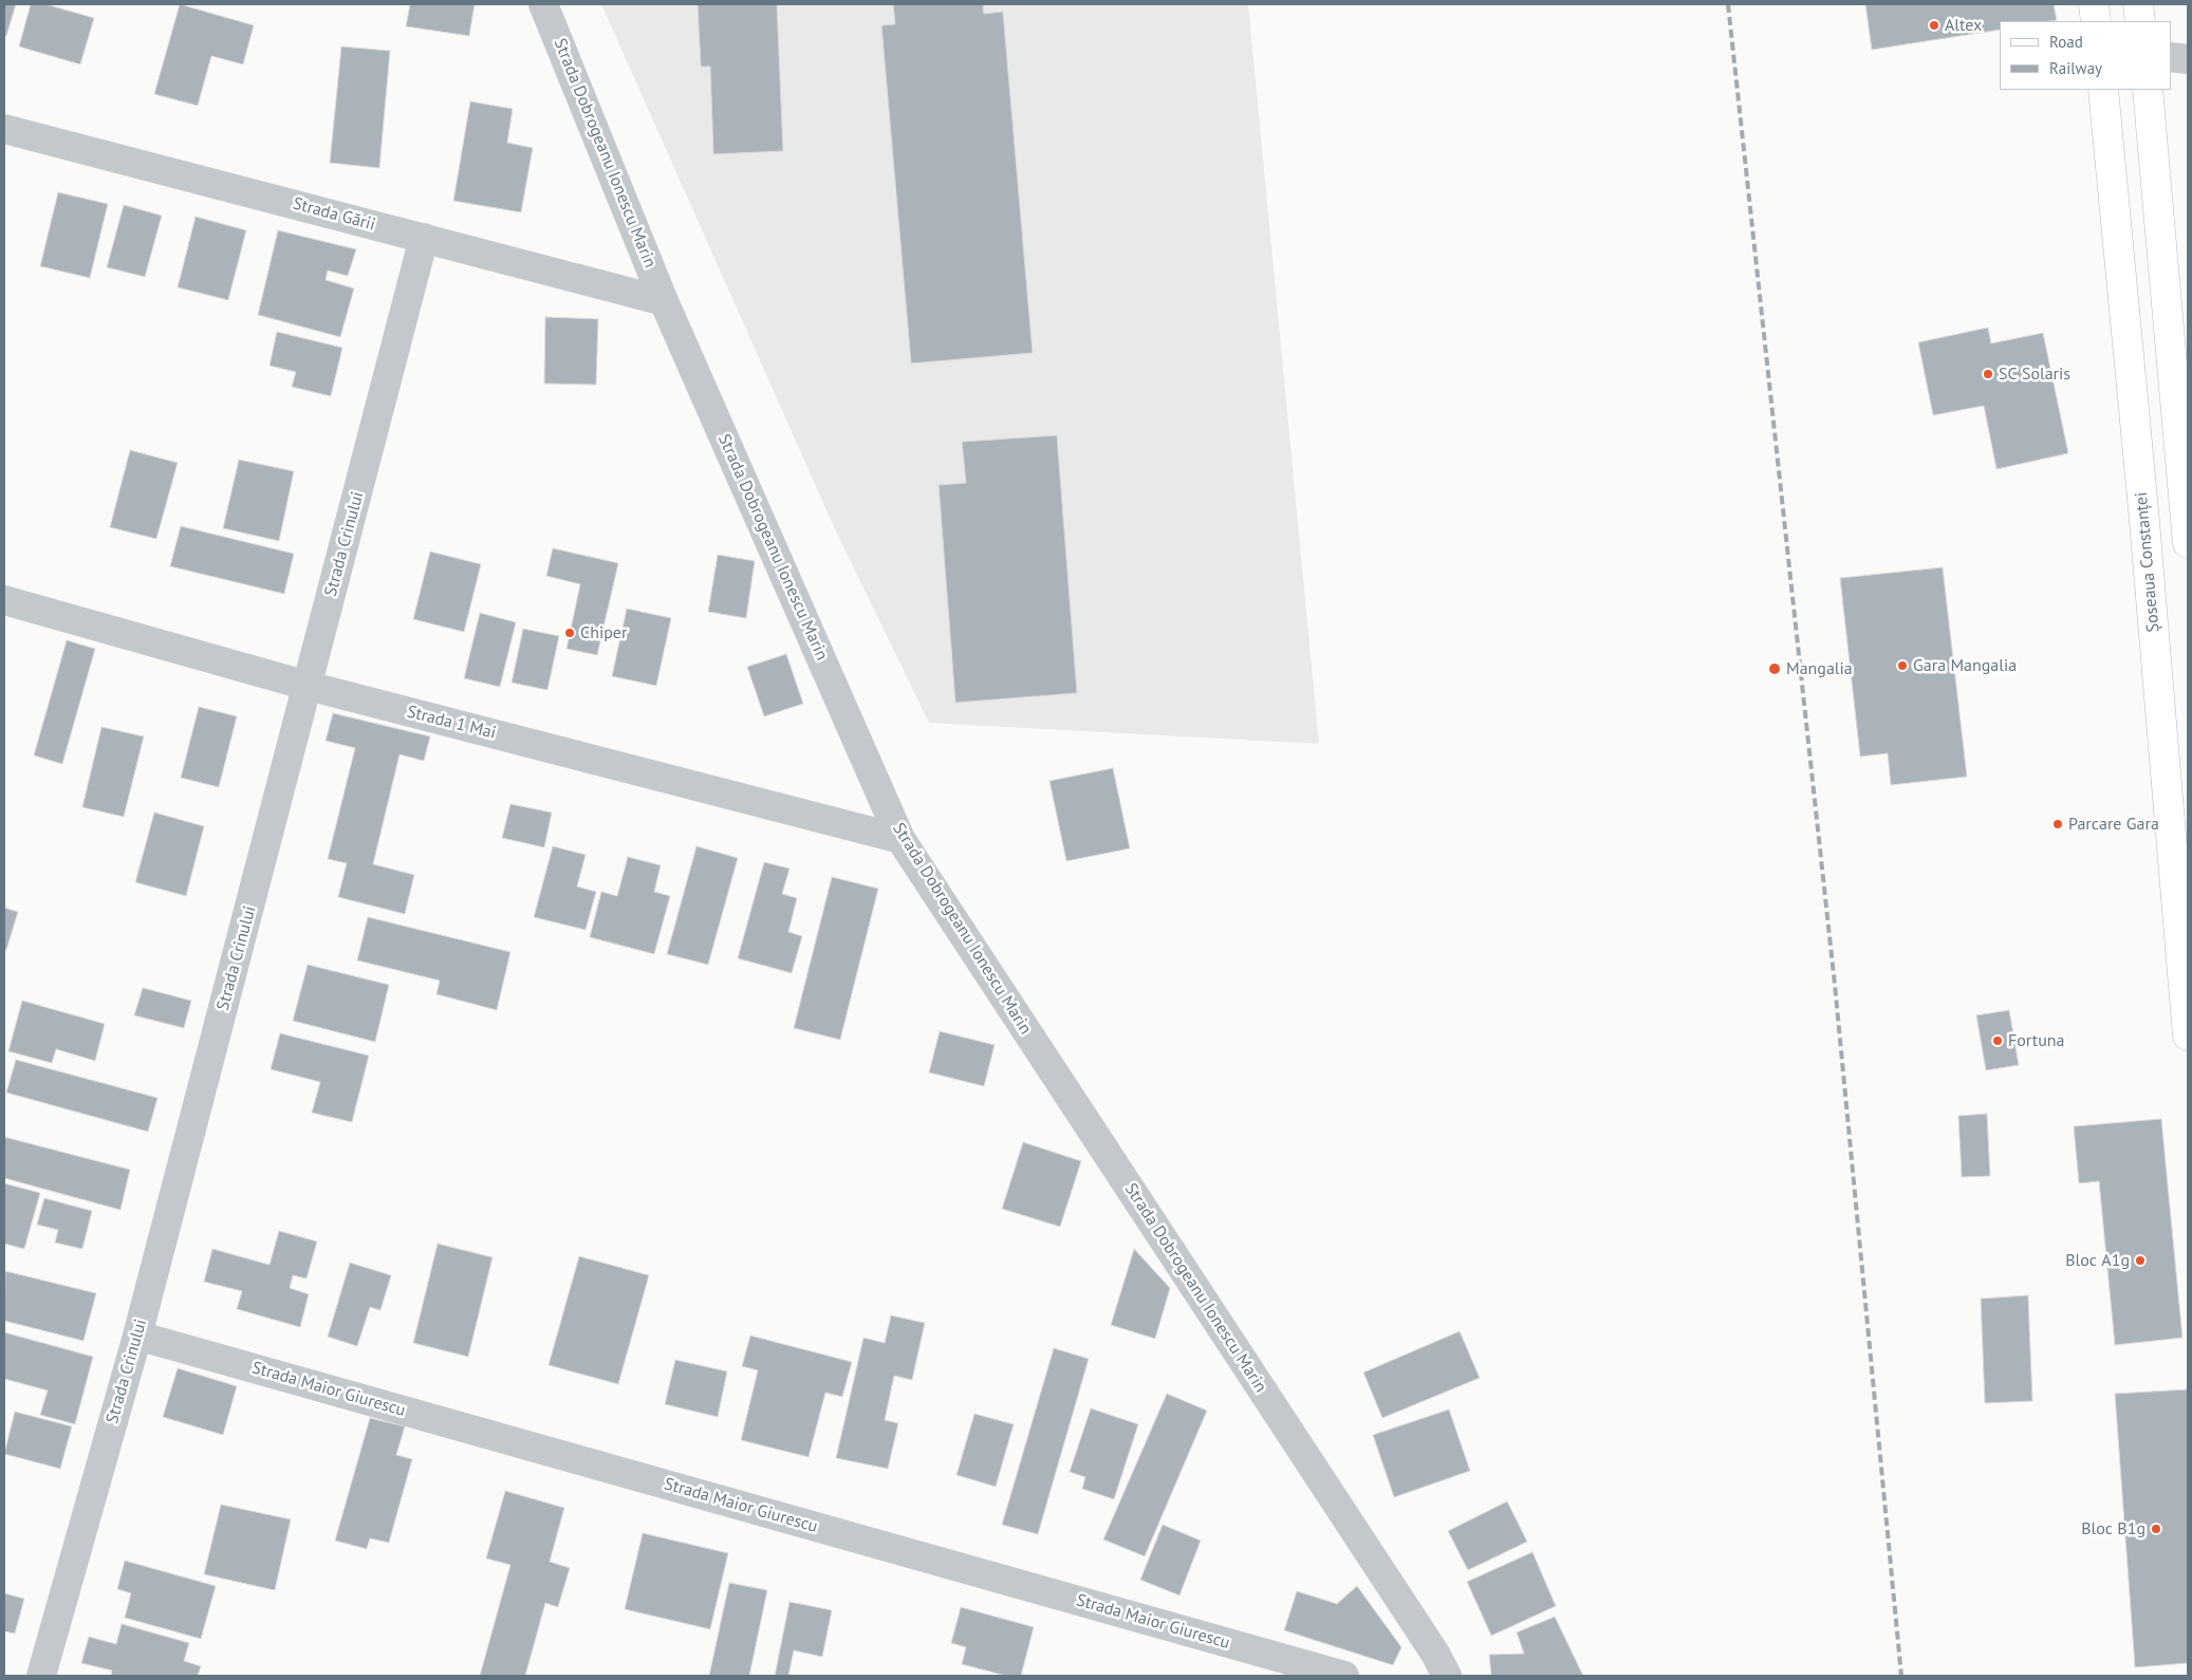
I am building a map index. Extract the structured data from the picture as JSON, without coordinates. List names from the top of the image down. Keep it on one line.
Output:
{"streets":{"main road":["Șoseaua Constanței"],"street":["Strada Dobrogeanu Ionescu Marin","Strada Gării","Strada Crinului","Strada 1 Mai","Strada Maior Giurescu"]},"crossings":[["Strada Dobrogeanu Ionescu Marin","Strada Gării"],["Strada Dobrogeanu Ionescu Marin","Strada 1 Mai"],["Strada Gării","Strada Crinului"],["Strada Crinului","Strada 1 Mai"],["Strada Crinului","Strada Maior Giurescu"]],"places":["Altex","SC Solaris","Chiper","Gara Mangalia","Mangalia","Parcare Gara","Fortuna","Bloc A1g","Bloc B1g"],"legend":["Road","Railway"]}
